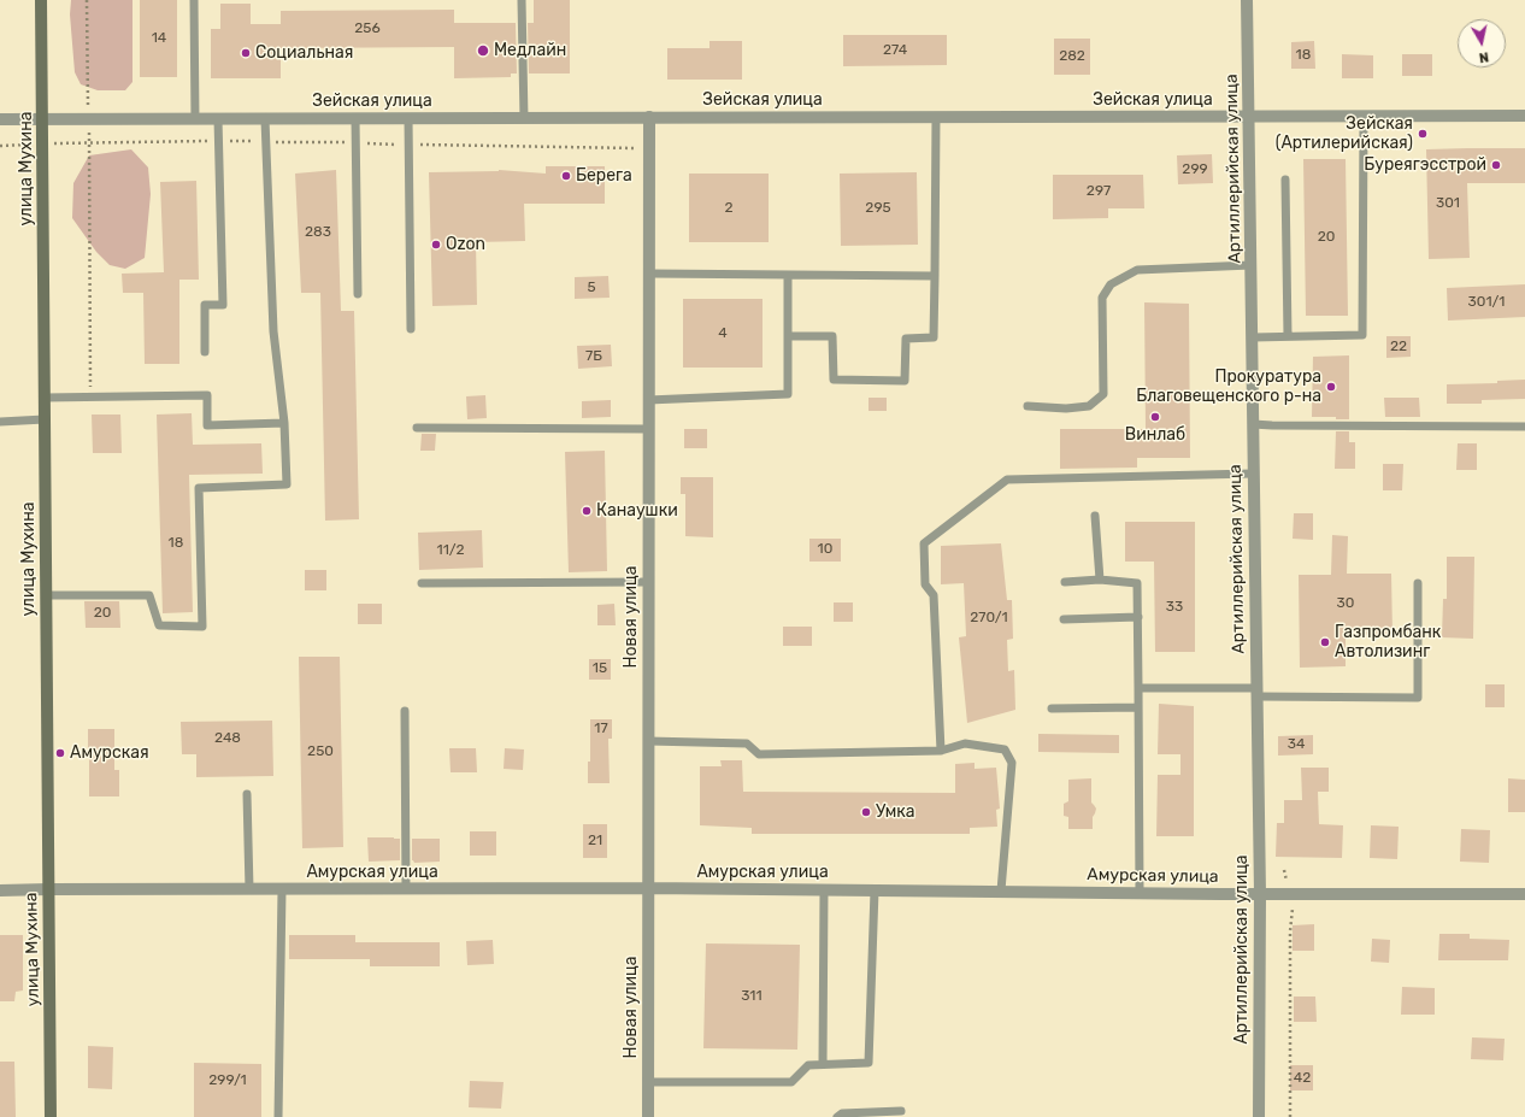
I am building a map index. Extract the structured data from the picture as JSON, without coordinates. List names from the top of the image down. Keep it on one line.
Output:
{"streets":{"main road":["улица Мухина"],"street":["Зейская улица","Артиллерийская улица","Новая улица","Амурская улица"]},"crossings":[["Зейская улица","улица Мухина"],["Зейская улица","Артиллерийская улица"],["Зейская улица","Новая улица"],["улица Мухина","Амурская улица"],["Артиллерийская улица","Амурская улица"],["Новая улица","Амурская улица"]],"places":["Медлайн","Социальная","Зейская (Артилерийская)","Буреягэсстрой","Берега","Ozon","Прокуратура Благовещенского р-на","Винлаб","Канаушки","Газпромбанк Автолизинг","Амурская","Умка"],"house_numbers":["256","14","274","18","282","299","297","301","2","295","283","20","5","301/1","4","22","7Б","18","10","11/2","30","33","20","270/1","15","17","248","34","250","21","311","42","299/1"],"north":"bottom"}
